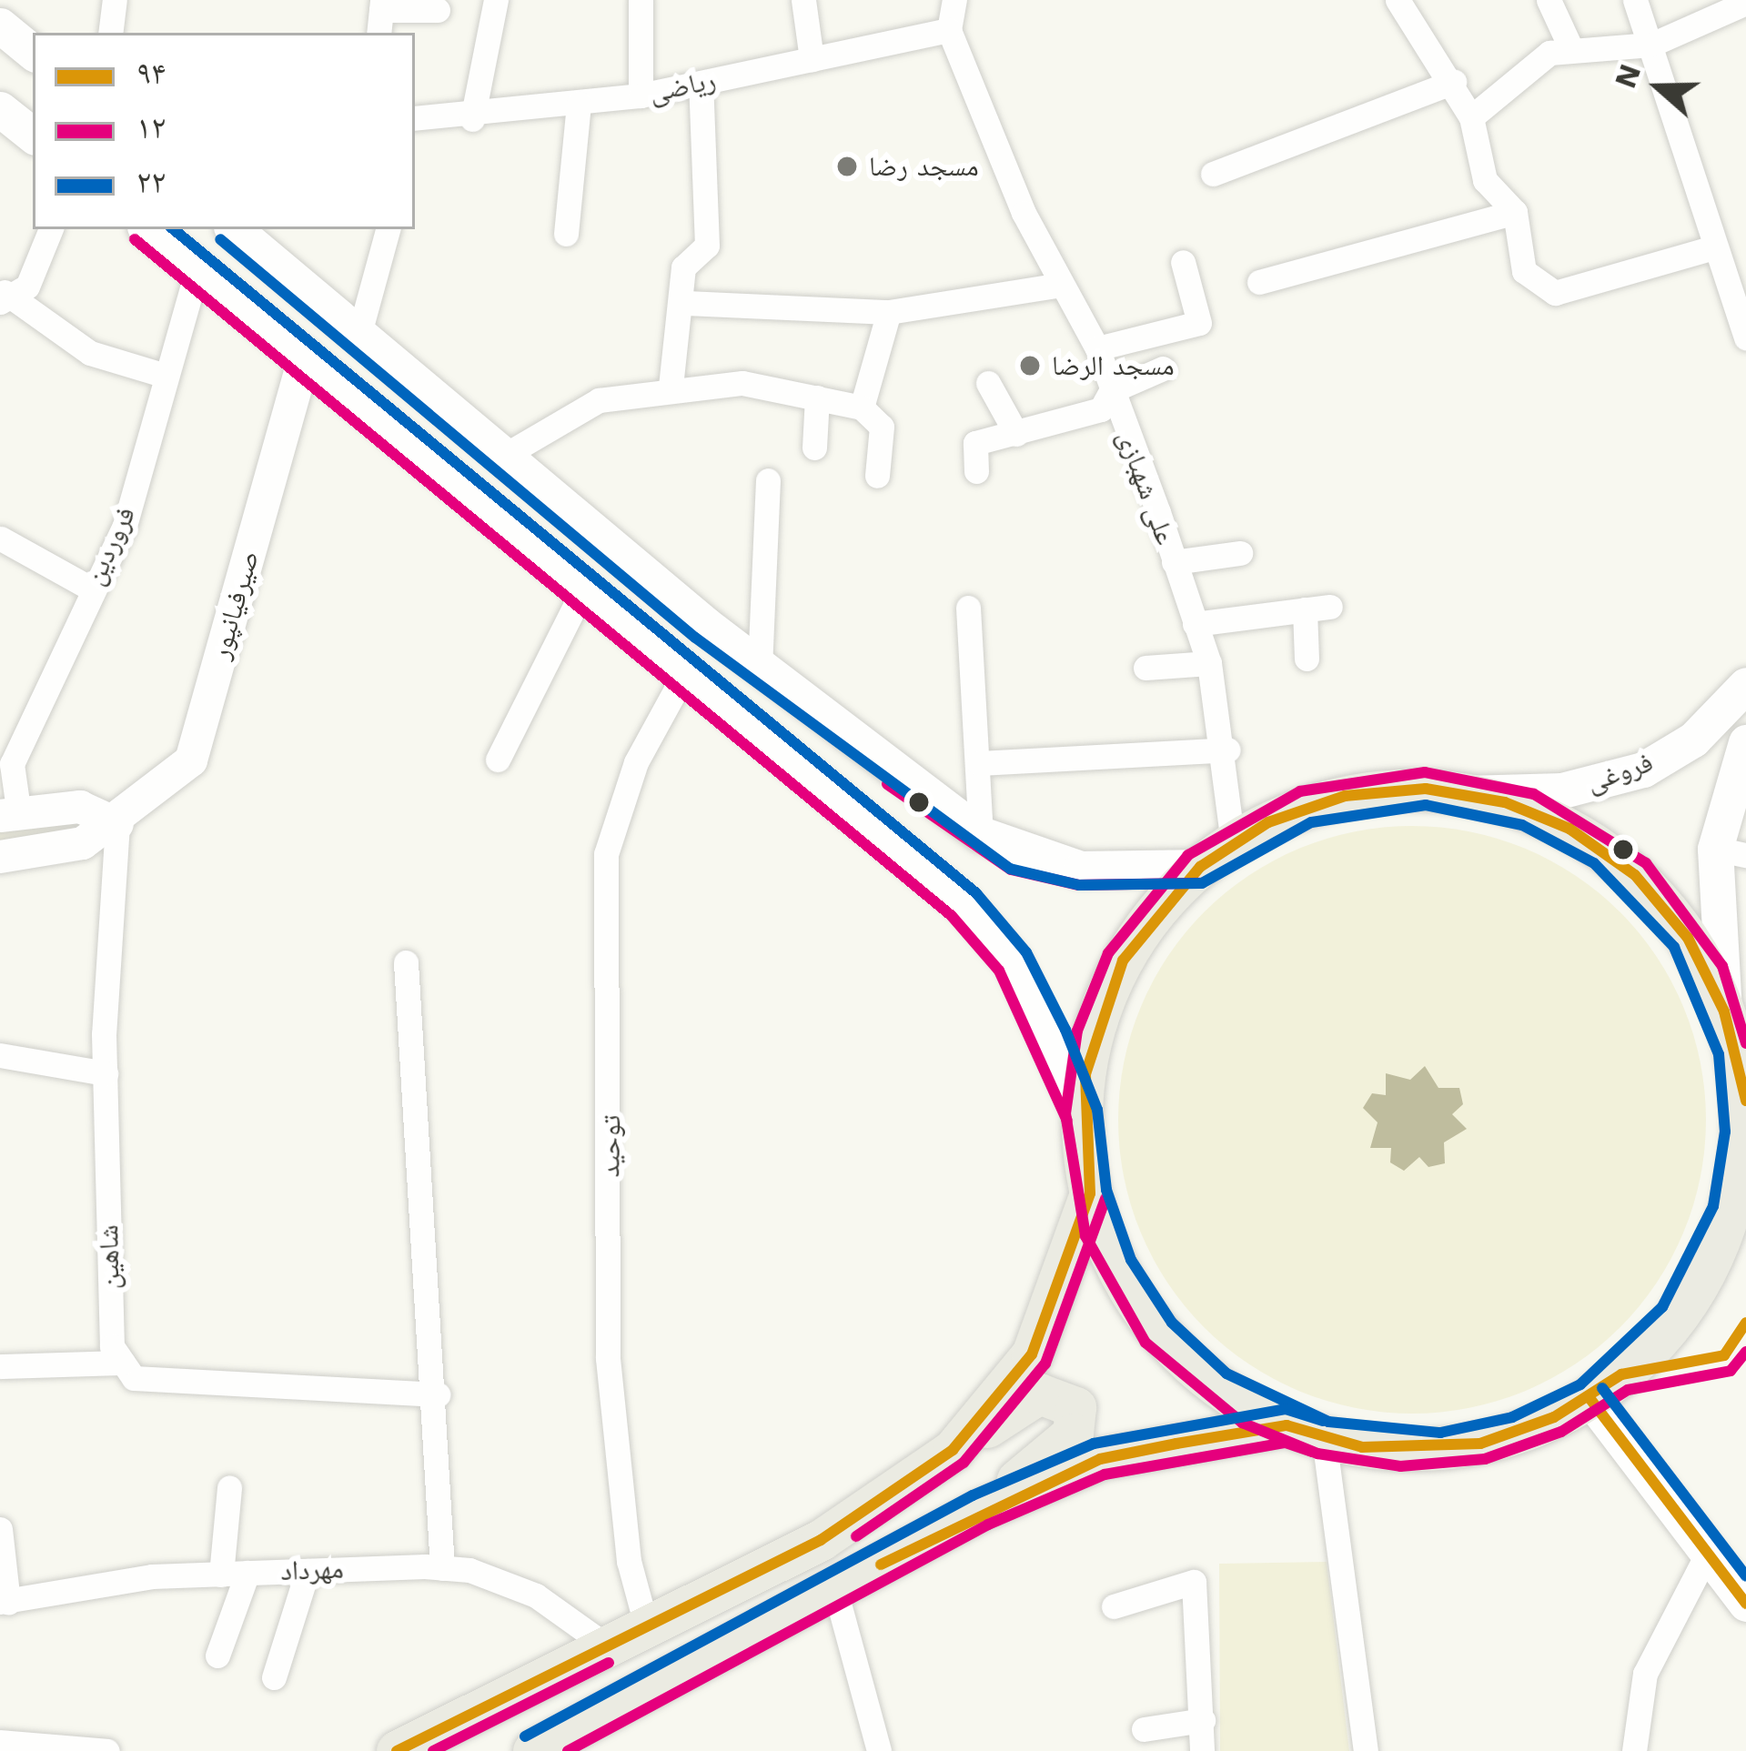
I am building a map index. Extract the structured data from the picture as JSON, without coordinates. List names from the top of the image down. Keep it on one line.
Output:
{"streets":{"main road":["فروغی"],"street":["ریاضی","علی شهبازی","فروردین","صیرفیانپور","توحید","شاهین","مهرداد"]},"crossings":[["ریاضی","علی شهبازی"],["صیرفیانپور","شاهین"]],"places":["مسجد رضا","مسجد الرضا"],"lines":["transit line ۲۲","transit line ۱۲","transit line ۹۴"],"legend":["۹۴","۱۲","۲۲"],"north":"left"}
